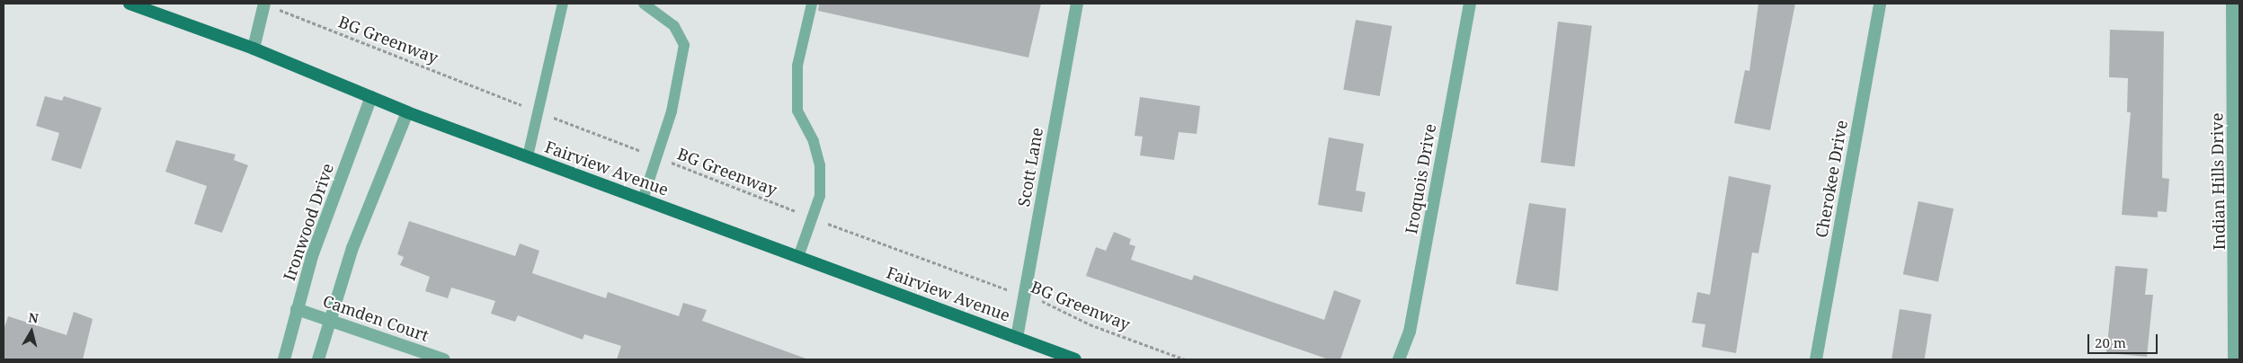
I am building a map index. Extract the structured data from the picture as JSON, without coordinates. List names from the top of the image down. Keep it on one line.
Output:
{"streets":{"main road":["Fairview Avenue"],"street":["Scott Lane","Iroquois Drive","Cherokee Drive","Indian Hills Drive","Ironwood Drive","Camden Court"],"path":["BG Greenway"]},"crossings":[["BG Greenway","Scott Lane"],["Scott Lane","Fairview Avenue"],["Fairview Avenue","Ironwood Drive"],["Ironwood Drive","Camden Court"]],"scale_bar":"20 m","north":"top"}
